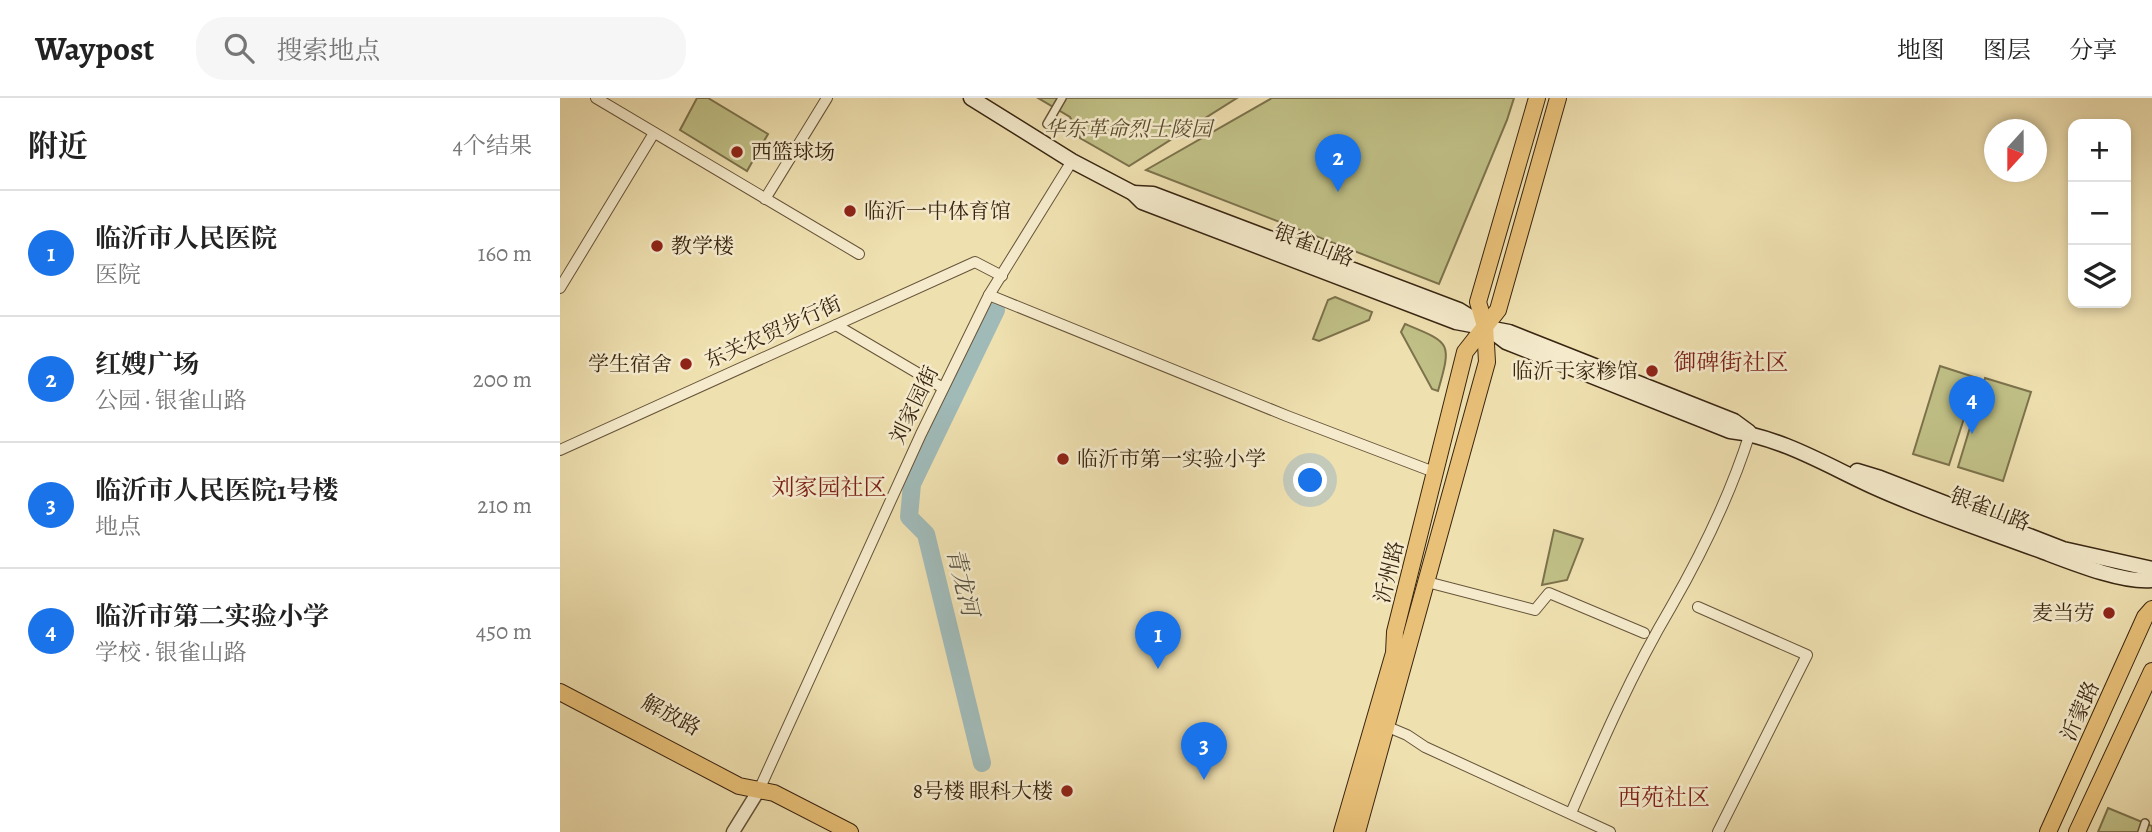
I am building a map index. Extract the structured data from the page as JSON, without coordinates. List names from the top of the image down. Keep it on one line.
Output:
{"streets":{"main road":["银雀山路","沂州路","沂蒙路","解放路"],"street":["东关农贸步行街","刘家园街"]},"crossings":[["银雀山路","刘家园街"],["银雀山路","沂州路"],["东关农贸步行街","刘家园街"],["刘家园街","解放路"]],"districts":["御碑街社区","刘家园社区","西苑社区"],"water":["青龙河"],"parks":["华东革命烈士陵园"],"places":["西篮球场","临沂一中体育馆","教学楼","学生宿舍","临沂于家糁馆","临沂市第一实验小学","麦当劳","8号楼 眼科大楼"],"north":"bottom","page":{"header":"Waypost","search":"搜索地点","nav":["地图","图层","分享"],"heading":["附近","4个结果"],"map_buttons":["+","−"],"pins":["2","4","1","3"],"list":[{"mark":"1","name":"临沂市人民医院","note":"医院","value":"160 m"},{"mark":"2","name":"红嫂广场","note":"公园 · 银雀山路","value":"200 m"},{"mark":"3","name":"临沂市人民医院1号楼","note":"地点","value":"210 m"},{"mark":"4","name":"临沂市第二实验小学","note":"学校 · 银雀山路","value":"450 m"}]}}
